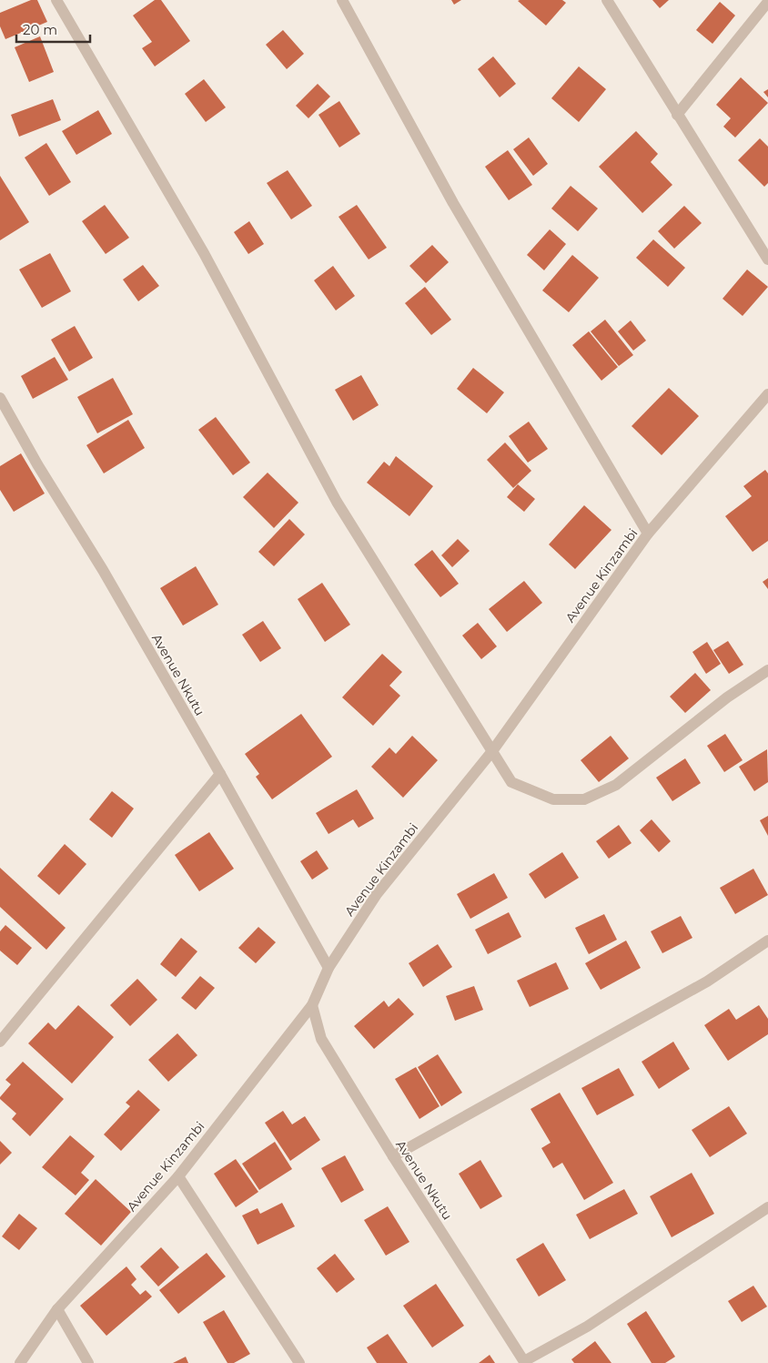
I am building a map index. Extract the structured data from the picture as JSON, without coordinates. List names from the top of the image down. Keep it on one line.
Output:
{"streets":{"street":["Avenue Kinzambi","Avenue Nkutu"]},"crossings":[["Avenue Kinzambi","Avenue Nkutu"]],"scale_bar":"20 m"}
